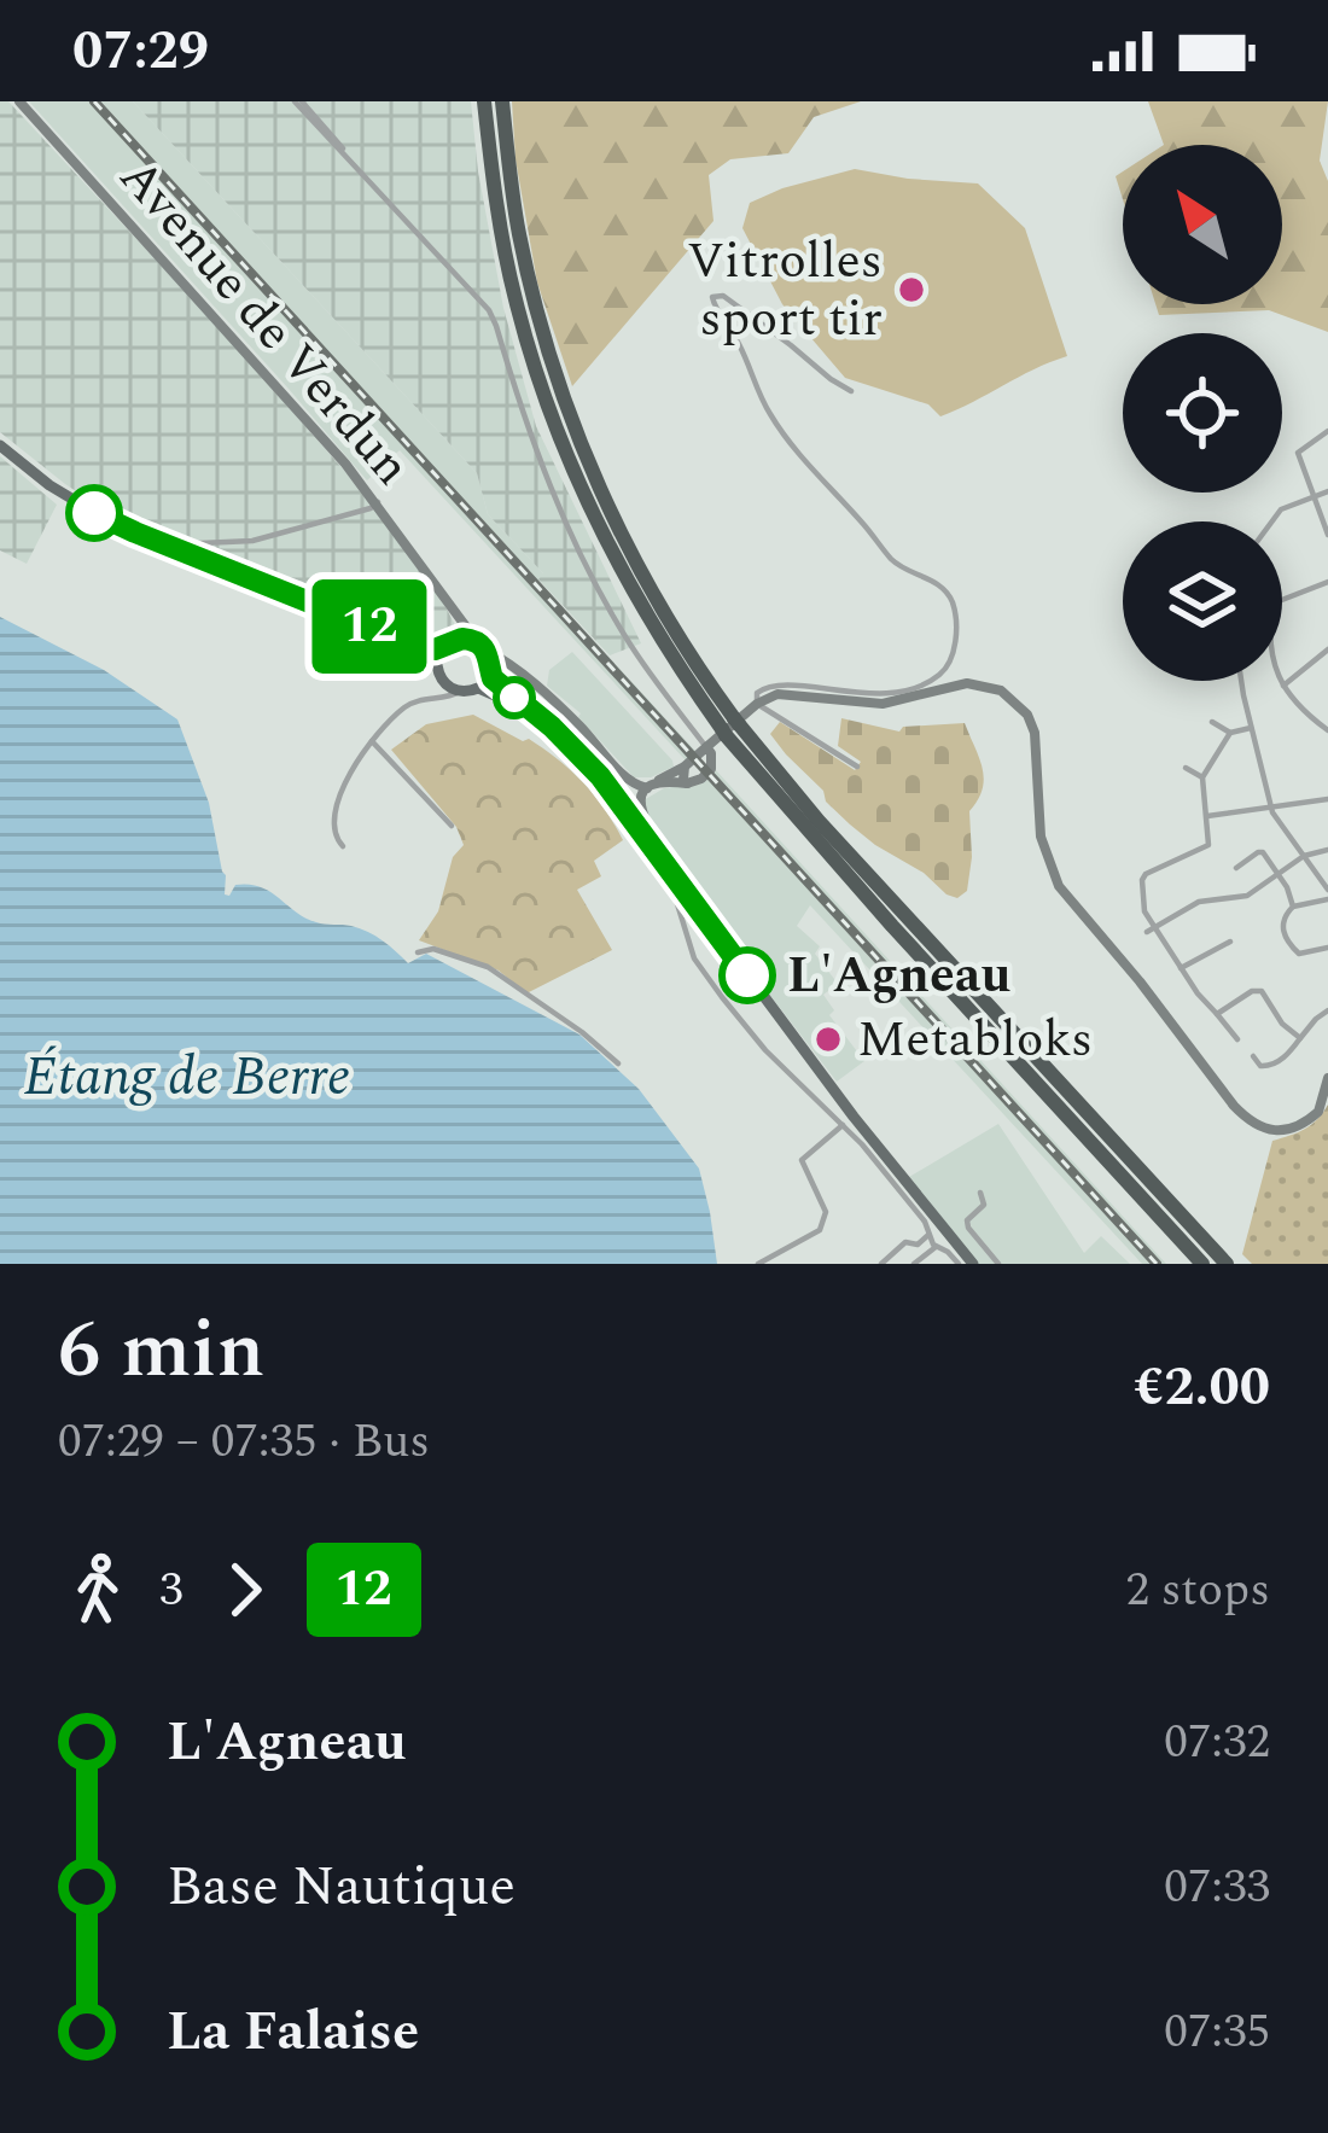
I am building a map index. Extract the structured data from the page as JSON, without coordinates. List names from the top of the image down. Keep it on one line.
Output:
{"streets":{"main road":["Avenue de Verdun"]},"water":["Étang de Berre"],"places":["Vitrolles sport tir","L'Agneau","Metabloks"],"lines":["bus line 12"],"north":"top left","page":{"status":"07:29","on_map":"12","heading":["6 min","07:29 – 07:35 · Bus","€2.00"],"legs":["3","12","2 stops"],"list":[{"name":"L'Agneau","value":"07:32"},{"name":"Base Nautique","value":"07:33"},{"name":"La Falaise","value":"07:35"}]}}
